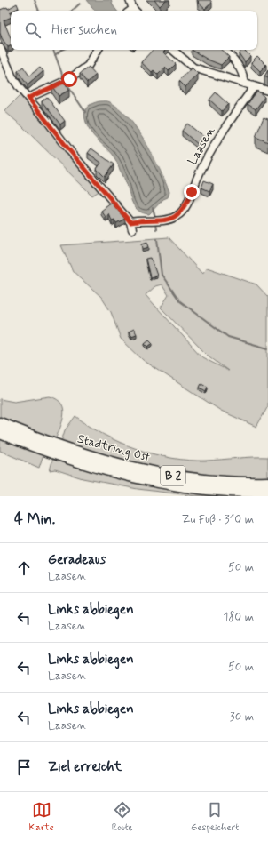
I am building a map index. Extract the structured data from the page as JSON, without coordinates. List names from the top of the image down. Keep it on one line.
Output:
{"streets":{"highway":["Stadtring Ost","B 2"],"street":["Laasen"]},"page":{"search":"Hier suchen","heading":["4 Min.","Zu Fuß · 310 m"],"list":[["Geradeaus","Laasen","50 m"],["Links abbiegen","Laasen","180 m"],["Links abbiegen","Laasen","50 m"],["Links abbiegen","Laasen","30 m"],"Ziel erreicht"],"nav":["Karte","Route","Gespeichert"]}}
